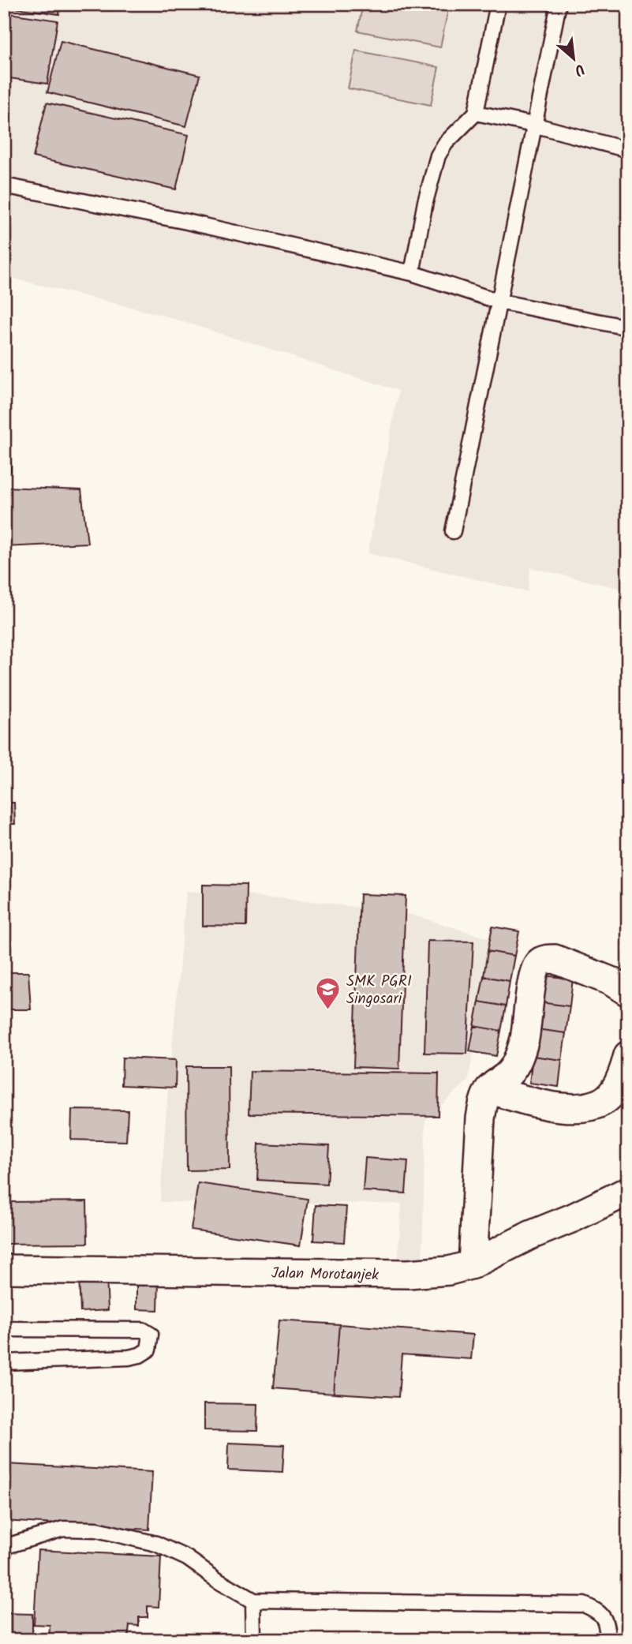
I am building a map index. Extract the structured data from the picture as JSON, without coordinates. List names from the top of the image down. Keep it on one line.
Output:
{"streets":{"street":["Jalan Morotanjek"]},"places":{"school or university":["SMK PGRI Singosari"]},"north":"bottom right"}
